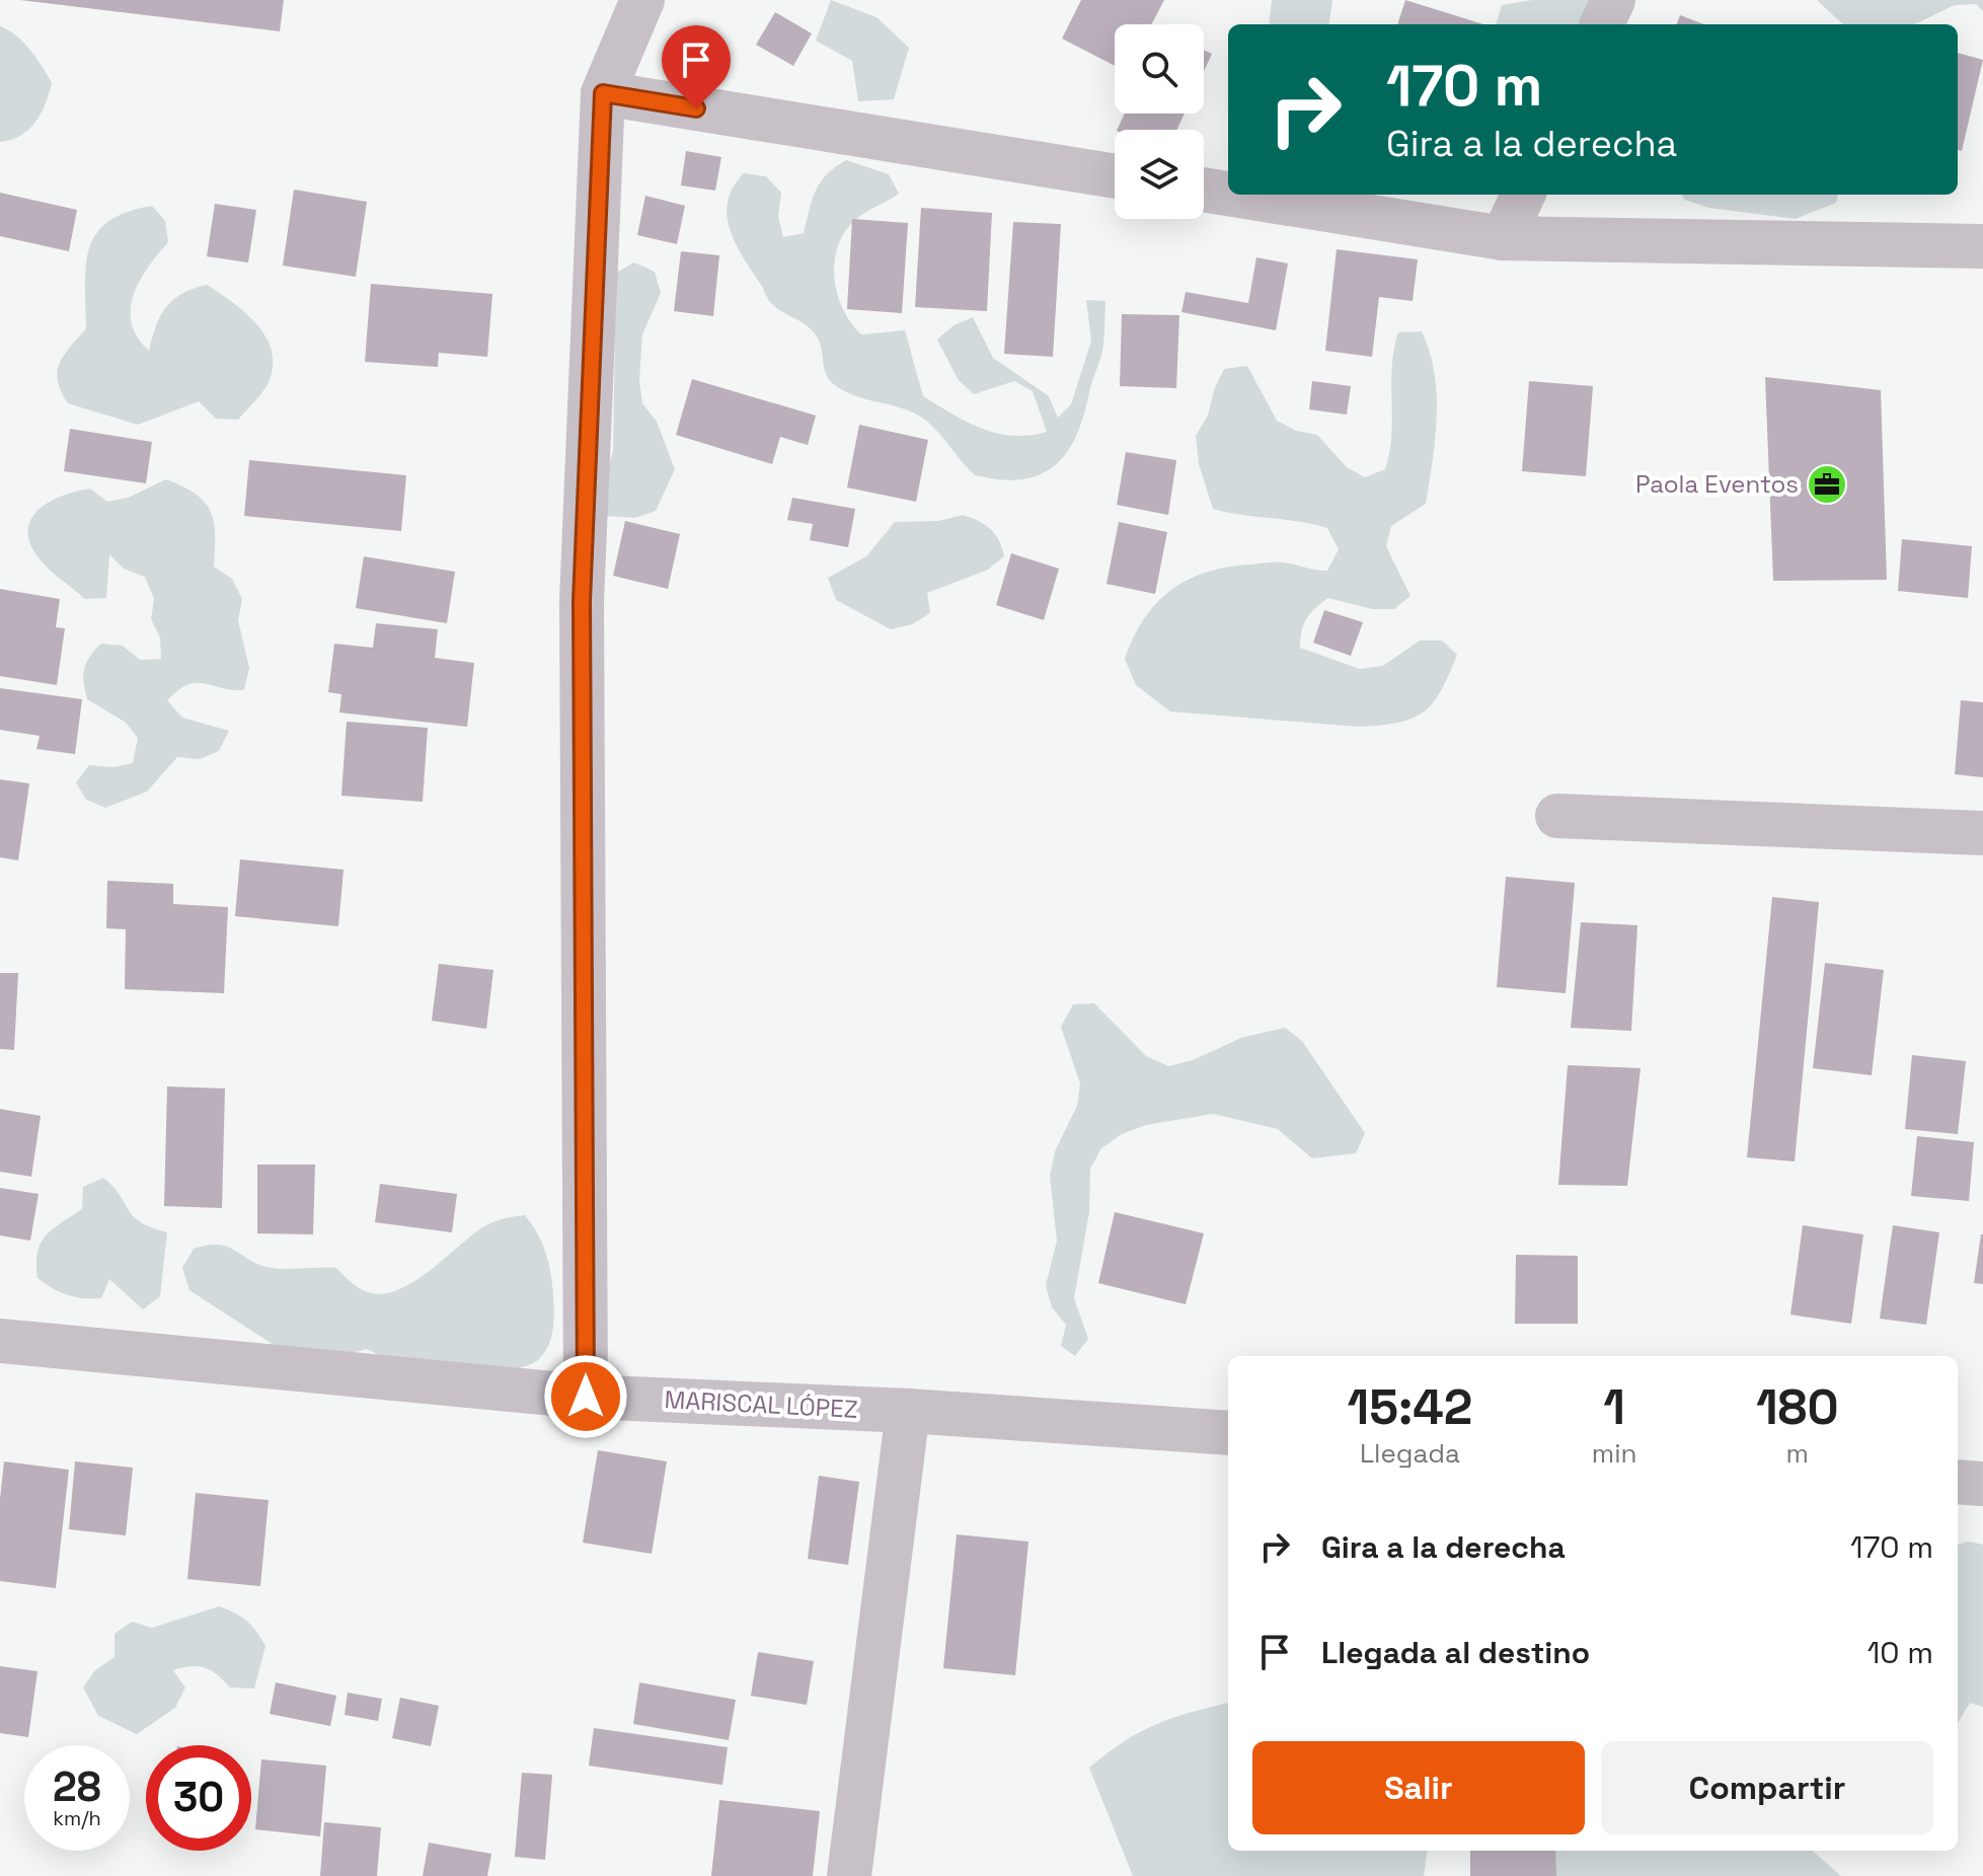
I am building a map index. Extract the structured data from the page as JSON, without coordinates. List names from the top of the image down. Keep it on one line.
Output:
{"streets":{"street":["MARISCAL LÓPEZ"]},"places":{"office":["Paola Eventos"]},"page":{"turn":["170 m","Gira a la derecha"],"eta":["15:42","Llegada","1","min","180","m"],"list":[{"name":"Gira a la derecha","value":"170 m"},{"name":"Llegada al destino","value":"10 m"}],"buttons":["Salir","Compartir"],"speed":"28 km/h","limit":"30"}}
